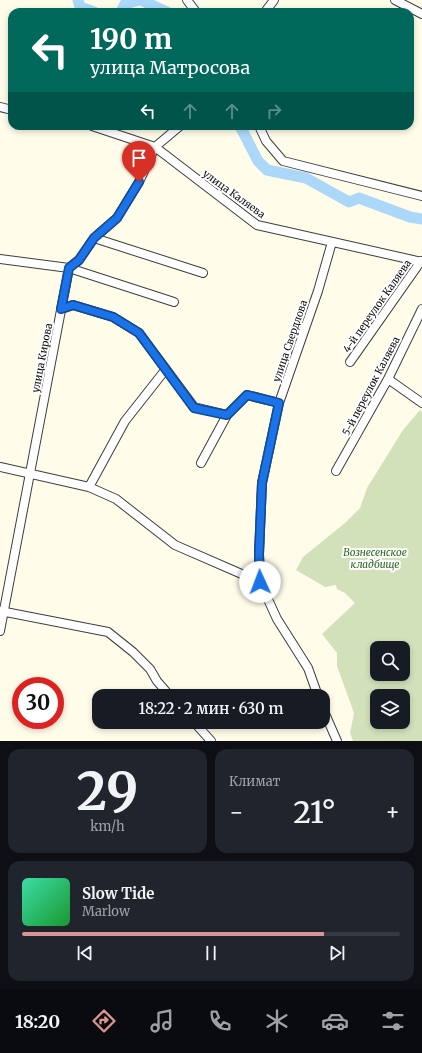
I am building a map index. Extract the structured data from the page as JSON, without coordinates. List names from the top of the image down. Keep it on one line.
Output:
{"streets":{"street":["улица Каляева","4-й переулок Каляева","улица Свердлова","улица Кирова","5-й переулок Каляева"]},"crossings":[["улица Каляева","4-й переулок Каляева"],["улица Каляева","улица Свердлова"]],"parks":["Вознесенское кладбище"],"page":{"turn":["190 m","улица Матросова"],"limit":"30","trip":"18:22 · 2 мин · 630 m","tile":[["29","km/h"],"Климат"],"heat":["−","21°","+"],"song":["Slow Tide","Marlow"],"tabs":"18:20"}}
